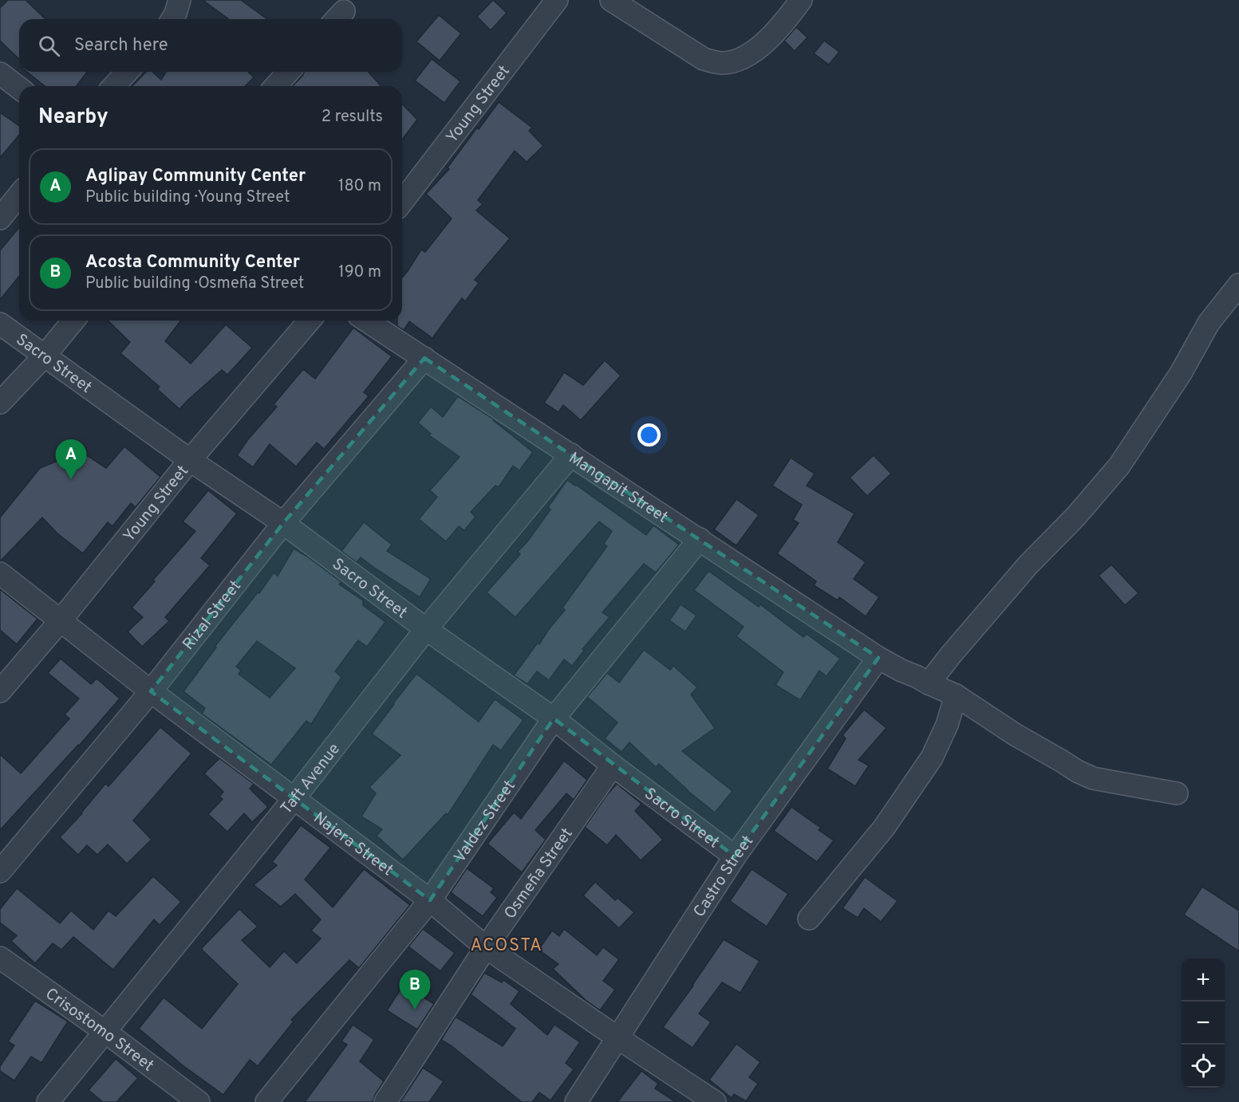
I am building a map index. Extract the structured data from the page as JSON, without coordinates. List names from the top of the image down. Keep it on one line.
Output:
{"streets":{"street":["Young Street","Sacro Street","Mangapit Street","Rizal Street","Taft Avenue","Valdez Street","Najera Street","Osmeña Street","Castro Street","Crisostomo Street"]},"crossings":[["Young Street","Sacro Street"],["Young Street","Najera Street"],["Sacro Street","Rizal Street"],["Sacro Street","Taft Avenue"],["Sacro Street","Valdez Street"],["Sacro Street","Osmeña Street"],["Sacro Street","Castro Street"],["Mangapit Street","Rizal Street"],["Mangapit Street","Taft Avenue"],["Mangapit Street","Valdez Street"],["Mangapit Street","Castro Street"],["Rizal Street","Najera Street"],["Taft Avenue","Najera Street"],["Taft Avenue","Crisostomo Street"],["Valdez Street","Najera Street"],["Najera Street","Osmeña Street"],["Najera Street","Castro Street"]],"districts":["ACOSTA"],"page":{"search":"Search here","heading":["Nearby","2 results"],"list":[{"mark":"A","name":"Aglipay Community Center","note":"Public building · Young Street","value":"180 m"},{"mark":"B","name":"Acosta Community Center","note":"Public building · Osmeña Street","value":"190 m"}],"pins":["A","B"],"map_buttons":["+","−"]}}
